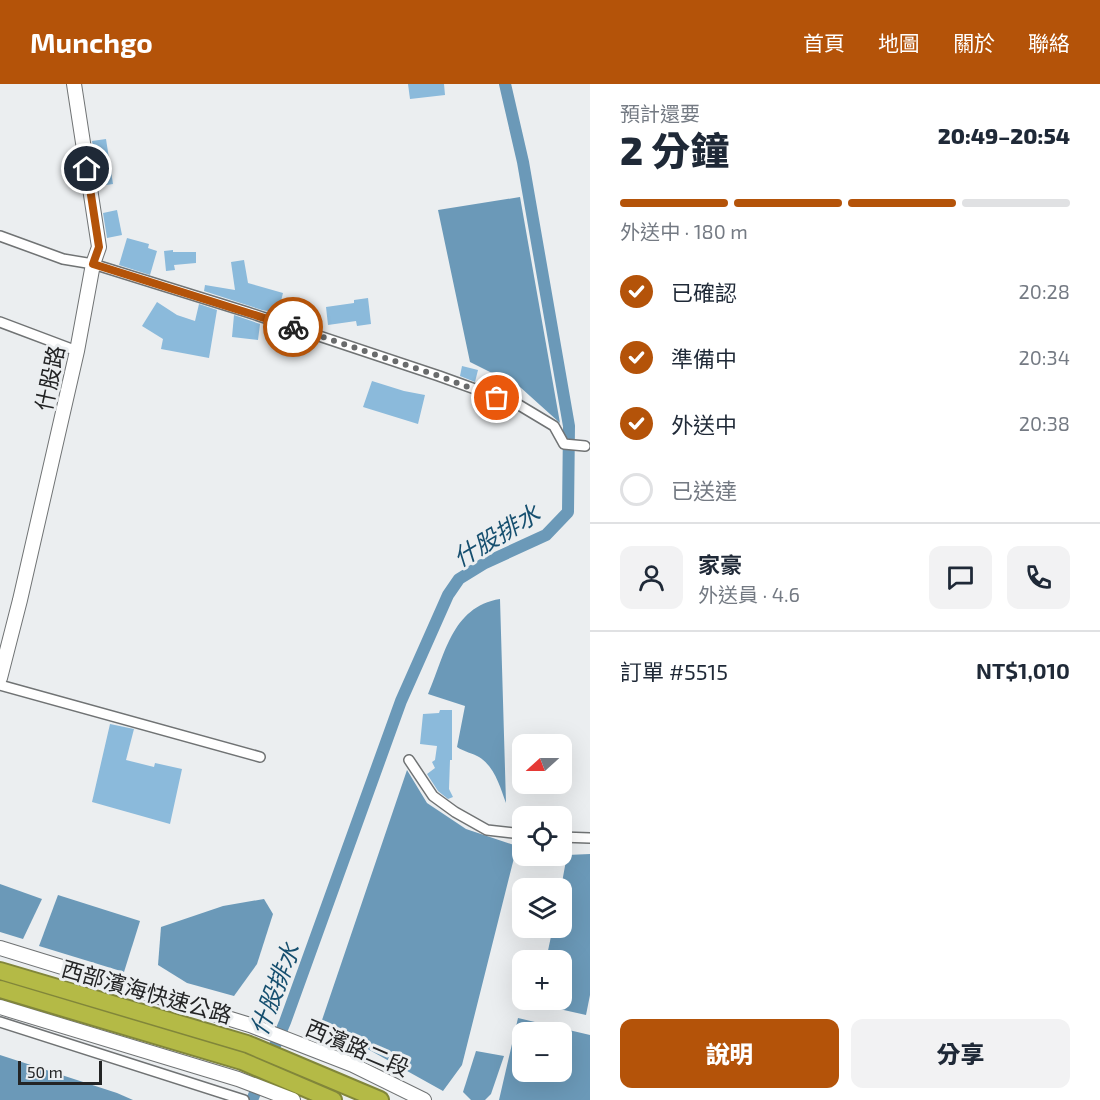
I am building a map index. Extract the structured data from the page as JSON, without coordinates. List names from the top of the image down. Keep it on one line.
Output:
{"streets":{"highway":["西部濱海快速公路"],"street":["什股路","西濱路二段"]},"water":["什股排水"],"scale_bar":"50 m","north":"left","page":{"header":"Munchgo","nav":["首頁","地圖","關於","聯絡"],"heading":["2 分鐘","預計還要","20:49–20:54"],"panel":["家豪","外送員 · 4.6","訂單 #5515","NT$1,010"],"bar":"外送中 · 180 m","list":[["已確認","20:28"],["準備中","20:34"],["外送中","20:38"],"已送達"],"map_buttons":["+","−"],"buttons":["說明","分享"],"scale":"50 m"}}
